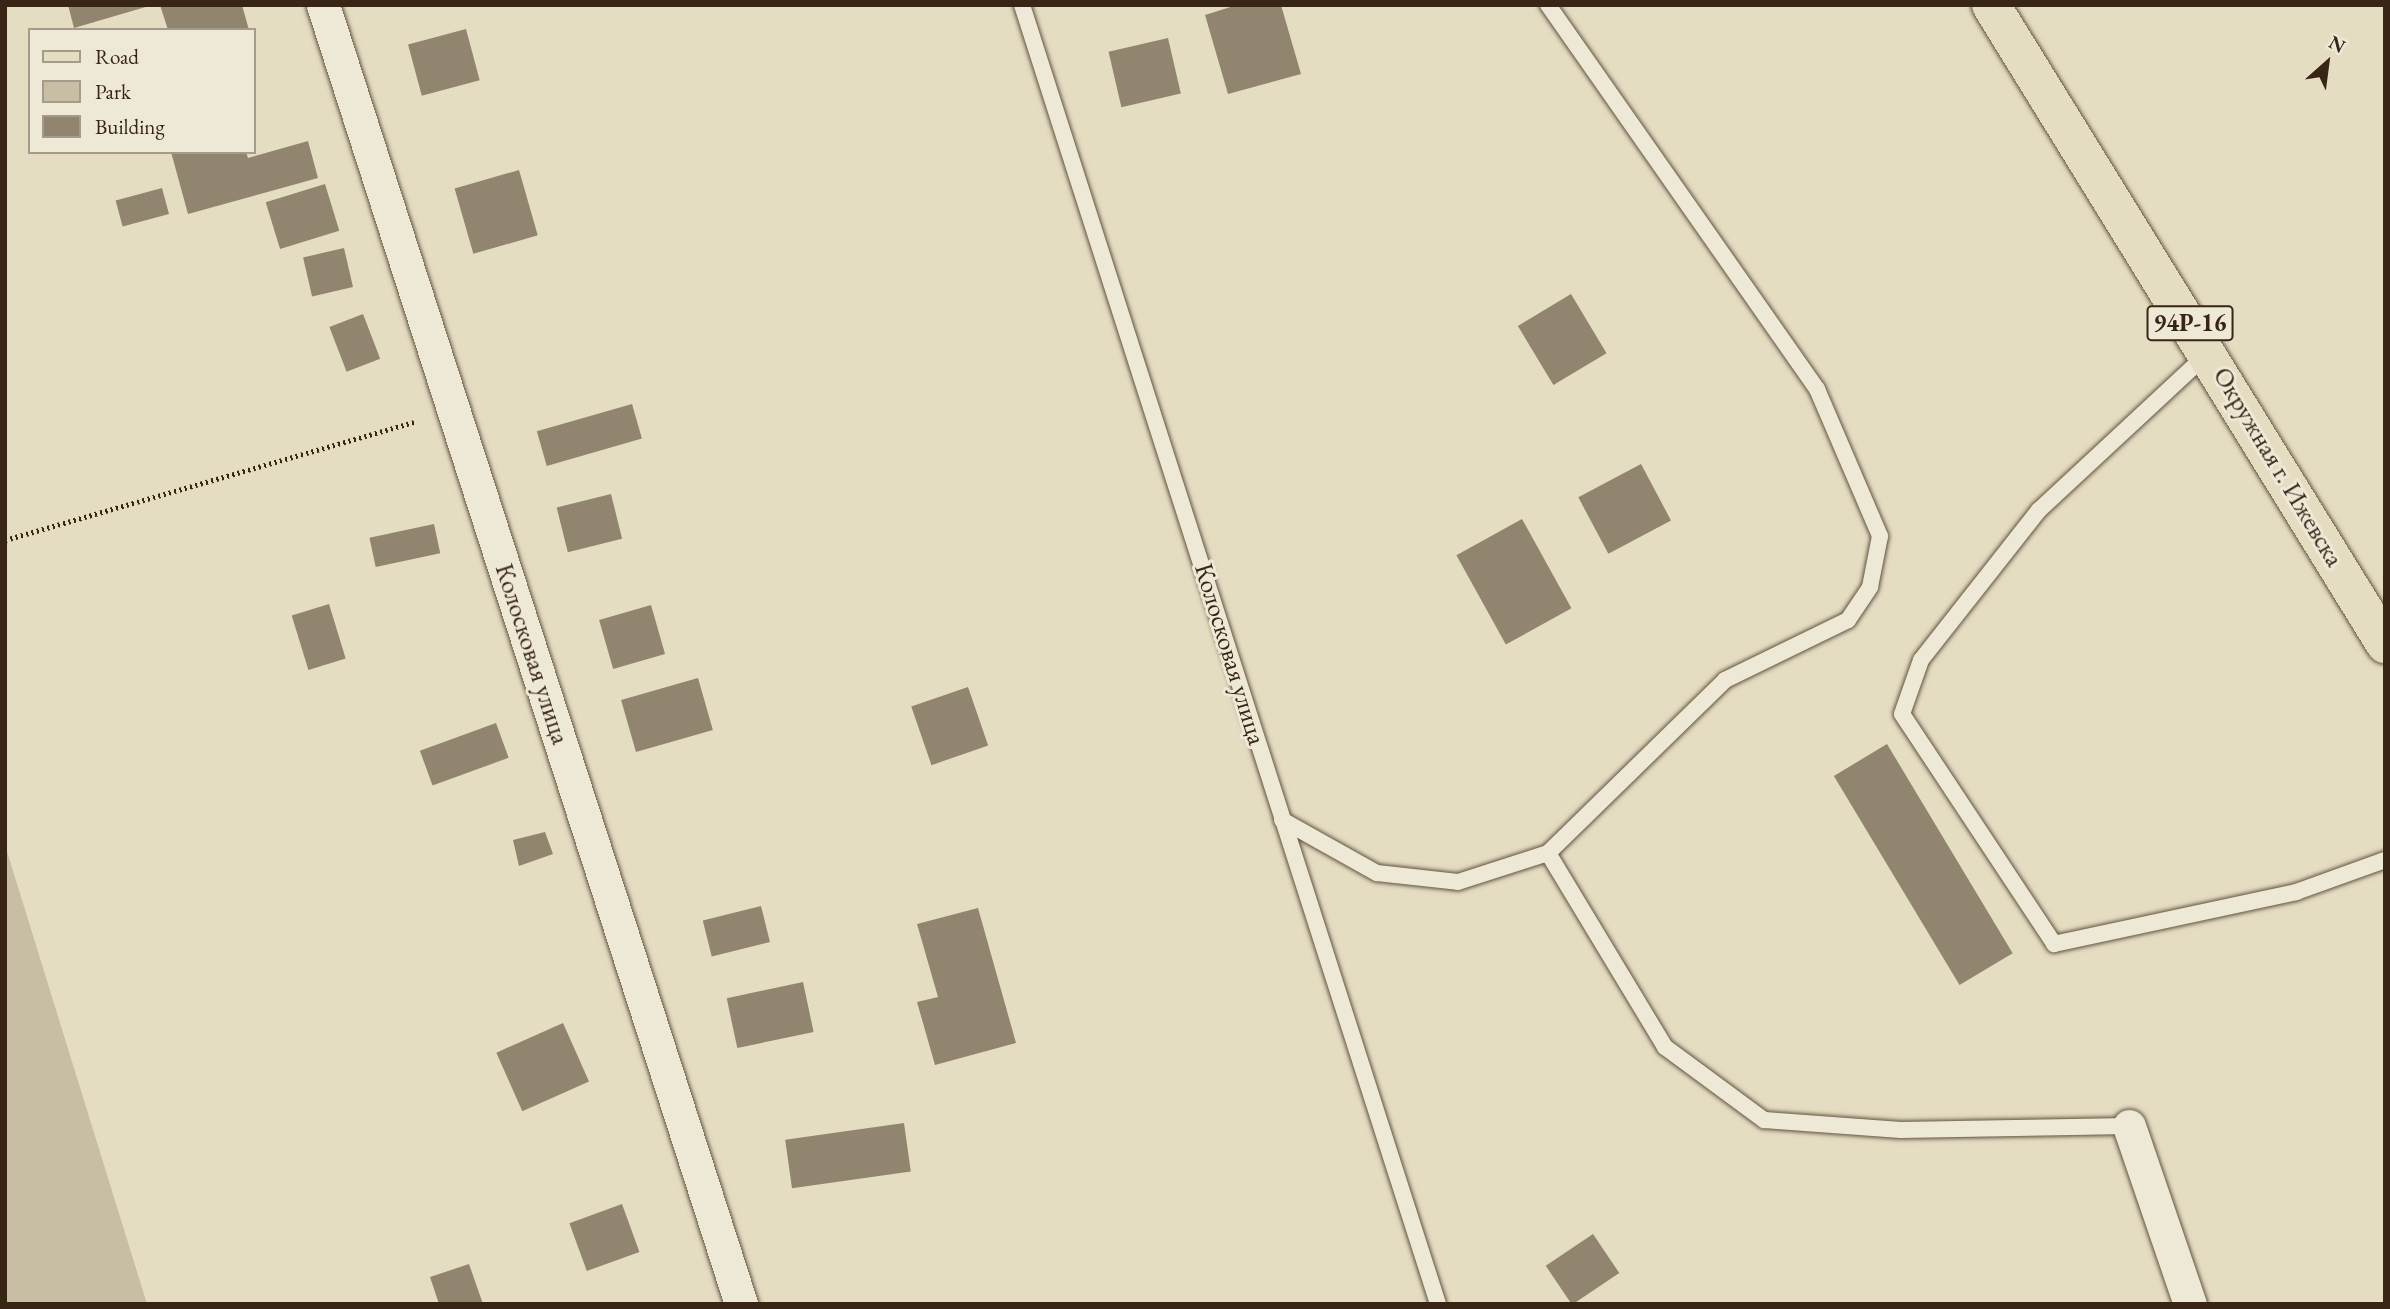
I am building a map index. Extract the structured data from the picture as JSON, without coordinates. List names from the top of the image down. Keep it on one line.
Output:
{"streets":{"main road":["94Р-16","Окружная г. Ижевска"],"street":["Колосковая улица"]},"legend":["Road","Park","Building"],"north":"top right"}
